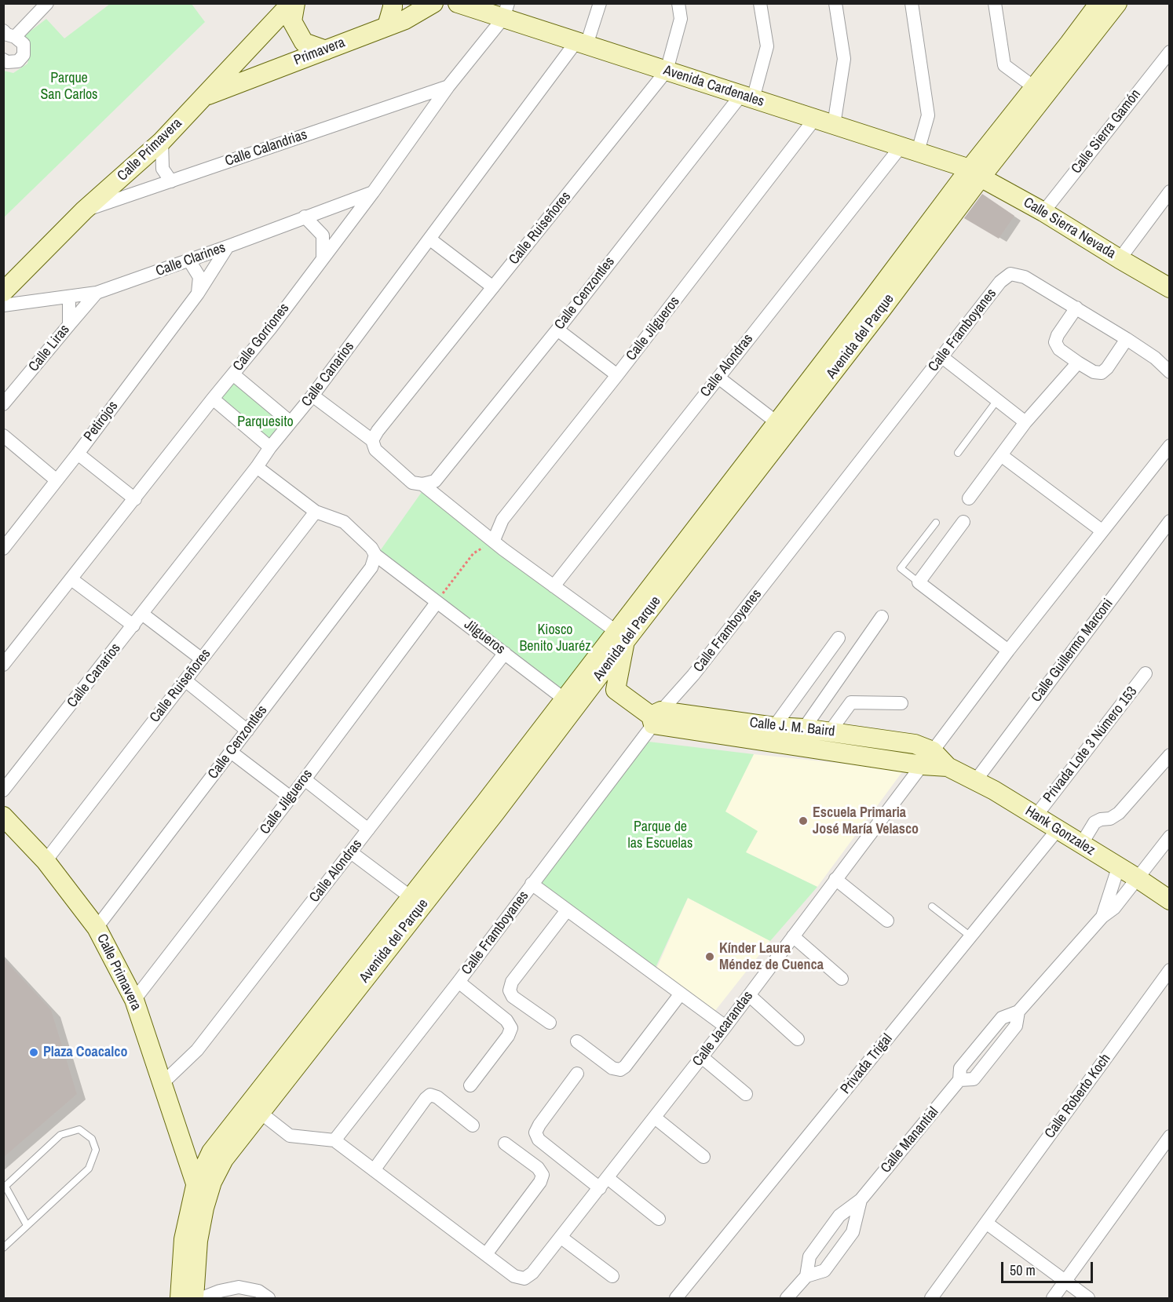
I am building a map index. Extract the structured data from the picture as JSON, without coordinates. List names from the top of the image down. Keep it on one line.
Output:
{"streets":{"street":["Primavera","Avenida Cardenales","Calle Sierra Gamón","Calle Calandrias","Calle Primavera","Calle Ruiseñores","Calle Sierra Nevada","Calle Clarines","Calle Cenzontles","Calle Jilgueros","Calle Framboyanes","Avenida del Parque","Calle Gorriones","Calle Liras","Calle Alondras","Calle Canarios","Petirojos","Jilgueros","Calle Guillermo Marconi","Calle J. M. Baird","Privada Lote 3 Número 153","Hank Gonzalez","Calle Jacarandas","Privada Trigal","Calle Roberto Koch","Calle Manantial"]},"crossings":[["Primavera","Calle Primavera"],["Avenida Cardenales","Calle Ruiseñores"],["Avenida Cardenales","Calle Sierra Nevada"],["Avenida Cardenales","Calle Cenzontles"],["Avenida Cardenales","Calle Jilgueros"],["Avenida Cardenales","Avenida del Parque"],["Avenida Cardenales","Calle Gorriones"],["Avenida Cardenales","Calle Alondras"],["Avenida Cardenales","Calle Canarios"],["Calle Sierra Gamón","Calle Sierra Nevada"],["Calle Calandrias","Calle Primavera"],["Calle Calandrias","Calle Gorriones"],["Calle Primavera","Calle Ruiseñores"],["Calle Primavera","Calle Cenzontles"],["Calle Primavera","Calle Jilgueros"],["Calle Primavera","Avenida del Parque"],["Calle Primavera","Calle Alondras"],["Calle Ruiseñores","Jilgueros"],["Calle Sierra Nevada","Avenida del Parque"],["Calle Clarines","Calle Gorriones"],["Calle Clarines","Calle Liras"],["Calle Clarines","Petirojos"],["Calle Cenzontles","Jilgueros"],["Calle Jilgueros","Jilgueros"],["Calle Framboyanes","Calle J. M. Baird"],["Avenida del Parque","Jilgueros"],["Calle Alondras","Jilgueros"],["Calle Canarios","Jilgueros"],["Calle Guillermo Marconi","Hank Gonzalez"],["Calle J. M. Baird","Hank Gonzalez"],["Calle J. M. Baird","Calle Jacarandas"],["Privada Lote 3 Número 153","Hank Gonzalez"],["Hank Gonzalez","Calle Jacarandas"],["Hank Gonzalez","Privada Trigal"],["Hank Gonzalez","Calle Manantial"]],"parks":["Parque San Carlos","Parquesito","Kiosco Benito Juaréz","Parque de las Escuelas"],"places":["Escuela Primaria José María Velasco","Kínder Laura Méndez de Cuenca","Plaza Coacalco"],"scale_bar":"50 m"}
